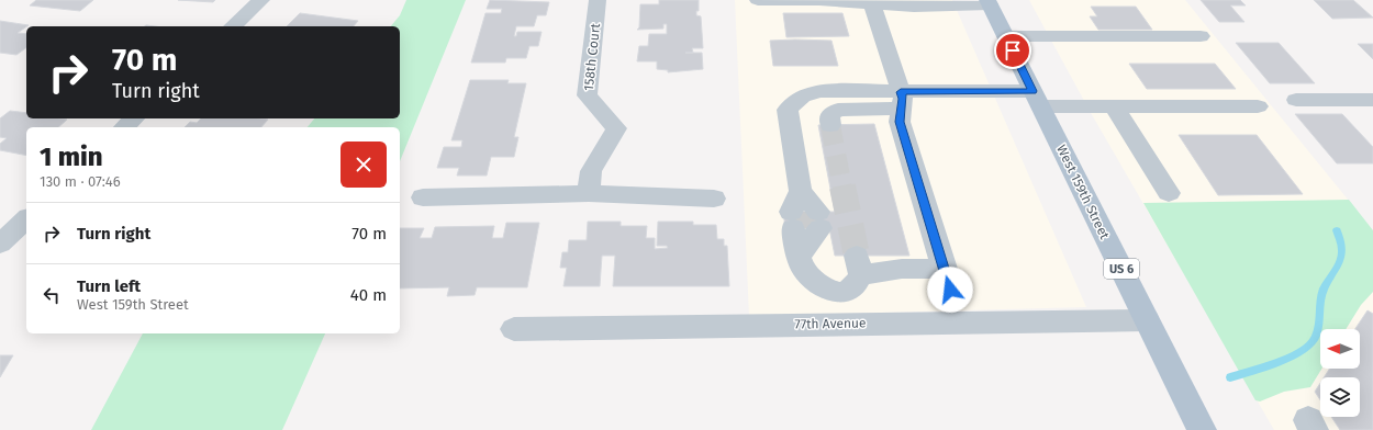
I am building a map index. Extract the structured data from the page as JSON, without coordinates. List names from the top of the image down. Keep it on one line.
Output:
{"streets":{"main road":["West 159th Street","US 6"],"street":["158th Court","77th Avenue"]},"crossings":[["West 159th Street","77th Avenue"]],"north":"left","page":{"turn":["70 m","Turn right"],"heading":["1 min","130 m · 07:46"],"list":[{"name":"Turn right","value":"70 m"},{"name":"Turn left","note":"West 159th Street","value":"40 m"}]}}
